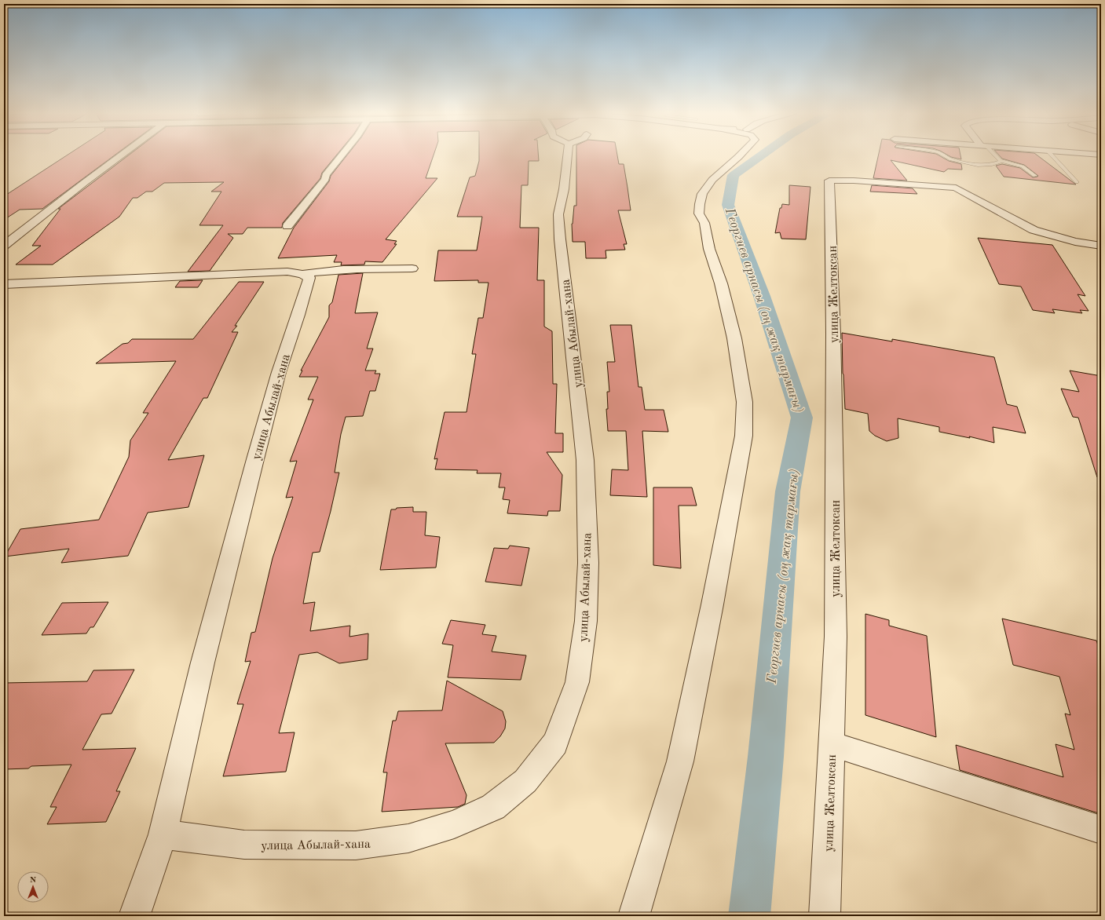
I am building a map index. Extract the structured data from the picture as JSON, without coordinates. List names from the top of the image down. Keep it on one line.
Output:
{"streets":{"street":["улица Желтоксан","улица Абылай-хана"]},"water":["Георгиев арнасы (оң жақ тармағы)"],"north":"top"}
